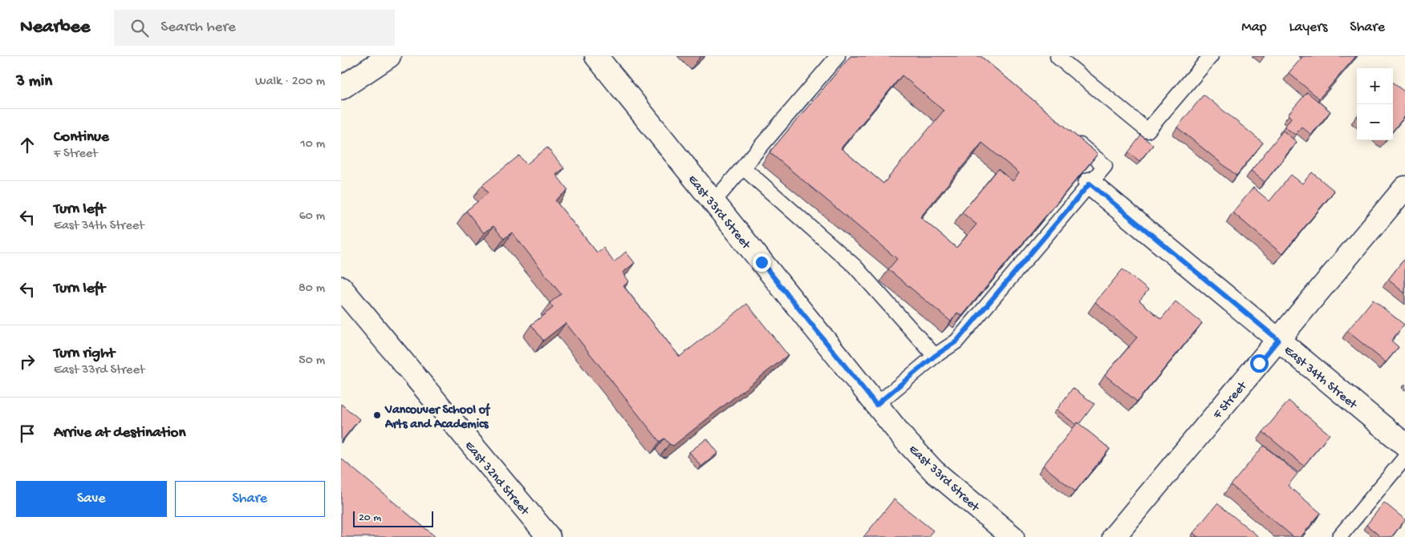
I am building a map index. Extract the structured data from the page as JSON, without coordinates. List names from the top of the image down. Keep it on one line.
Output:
{"streets":{"street":["East 33rd Street","East 34th Street","F Street","East 32nd Street"]},"crossings":[["East 34th Street","F Street"]],"places":["Vancouver School of Arts and Academics"],"scale_bar":"20 m","page":{"header":"Nearbee","search":"Search here","nav":["Map","Layers","Share"],"heading":["3 min","Walk · 200 m"],"map_buttons":["+","−"],"list":[["Continue","F Street","10 m"],["Turn left","East 34th Street","60 m"],["Turn left","80 m"],["Turn right","East 33rd Street","50 m"],"Arrive at destination"],"buttons":["Save","Share"],"scale":"20 m"}}
